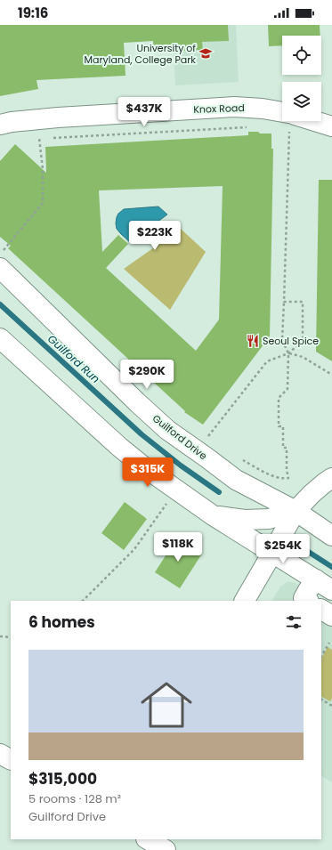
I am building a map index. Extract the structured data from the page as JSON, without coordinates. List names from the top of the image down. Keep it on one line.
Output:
{"streets":{"street":["Knox Road","Guilford Drive"]},"water":["Guilford Run"],"places":{"school or university":["University of Maryland, College Park"],"restaurant":["Seoul Spice"]},"page":{"status":"19:16","price":["$437K","$223K","$290K","$315K","$118K","$254K"],"heading":"6 homes","list":[{"name":"$315,000","note":"5 rooms · 128 m² · Guilford Drive"}]}}
